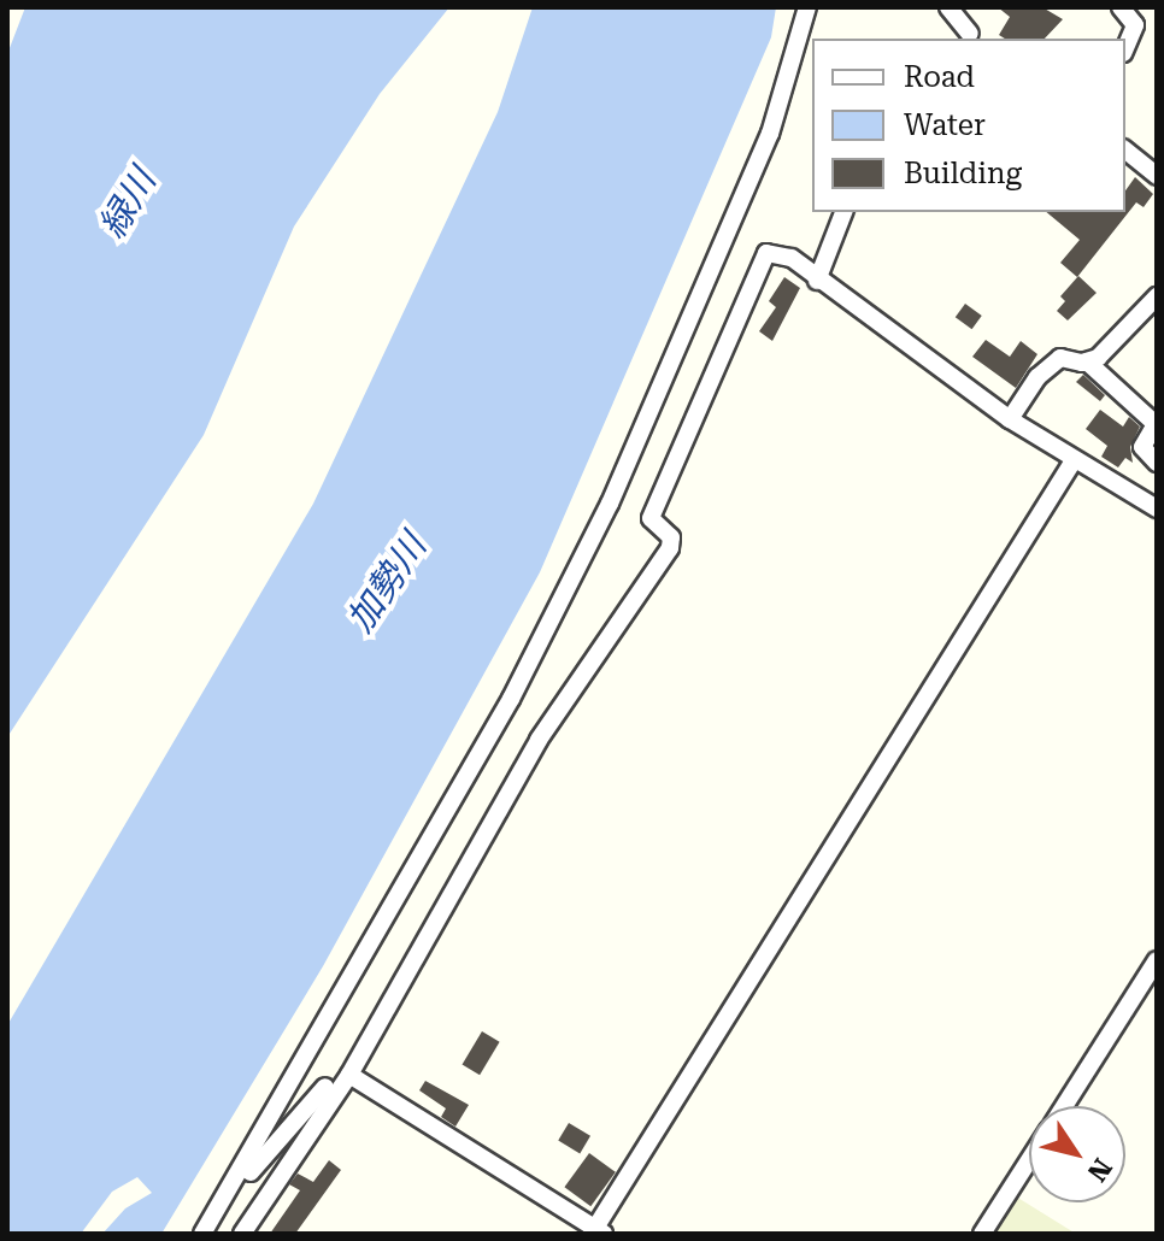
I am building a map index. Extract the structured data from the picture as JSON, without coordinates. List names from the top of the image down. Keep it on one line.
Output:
{"water":["緑川","加勢川"],"legend":["Road","Water","Building"],"north":"bottom right"}
